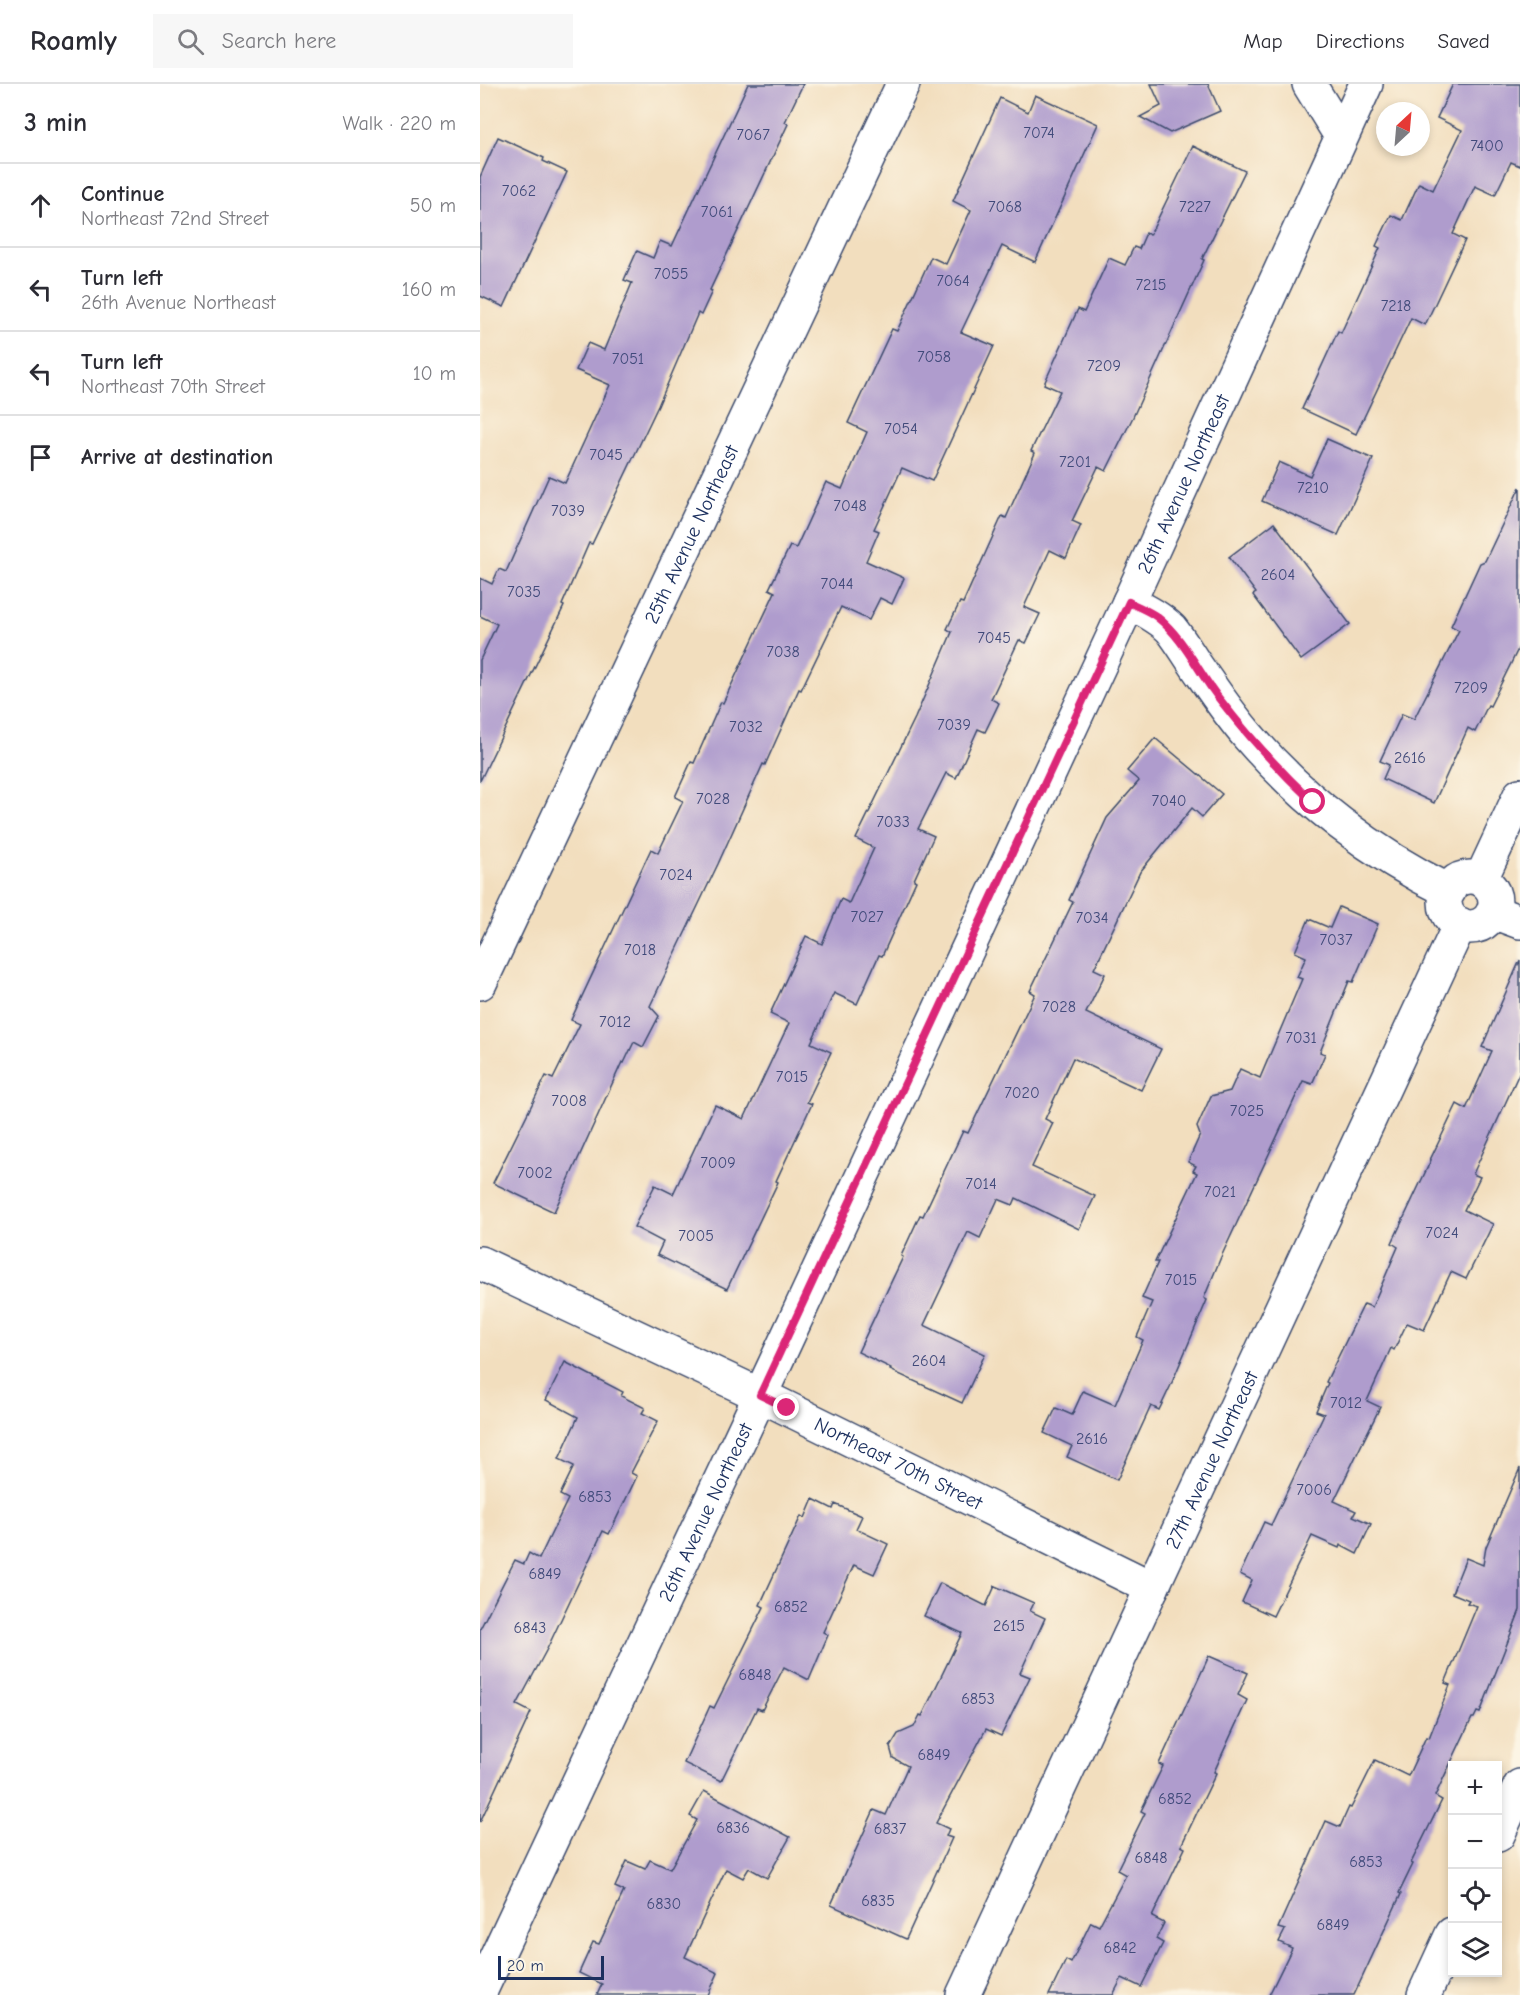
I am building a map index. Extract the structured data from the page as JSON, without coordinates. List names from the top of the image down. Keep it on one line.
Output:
{"streets":{"street":["26th Avenue Northeast","25th Avenue Northeast","27th Avenue Northeast","Northeast 70th Street"]},"crossings":[["26th Avenue Northeast","Northeast 70th Street"],["27th Avenue Northeast","Northeast 70th Street"]],"house_numbers":["7074","7067","7400","7062","7068","7227","7061","7055","7064","7215","7218","7058","7051","7209","7054","7045","7201","7210","7048","7039","2604","7044","7035","7045","7038","7209","7039","7032","2616","7028","7040","7033","7024","7027","7034","7037","7018","7028","7012","7031","7015","7020","7008","7025","7009","7002","7014","7021","7024","7005","7015","2604","7012","2616","7006","6853","6849","6852","2615","6843","6848","6853","6849","6852","6836","6837","6848","6853","6835","6830","6849","6842"],"scale_bar":"20 m","north":"top right","page":{"header":"Roamly","search":"Search here","nav":["Map","Directions","Saved"],"heading":["3 min","Walk · 220 m"],"list":[["Continue","Northeast 72nd Street","50 m"],["Turn left","26th Avenue Northeast","160 m"],["Turn left","Northeast 70th Street","10 m"],"Arrive at destination"],"map_buttons":["+","−"],"scale":"20 m"}}
